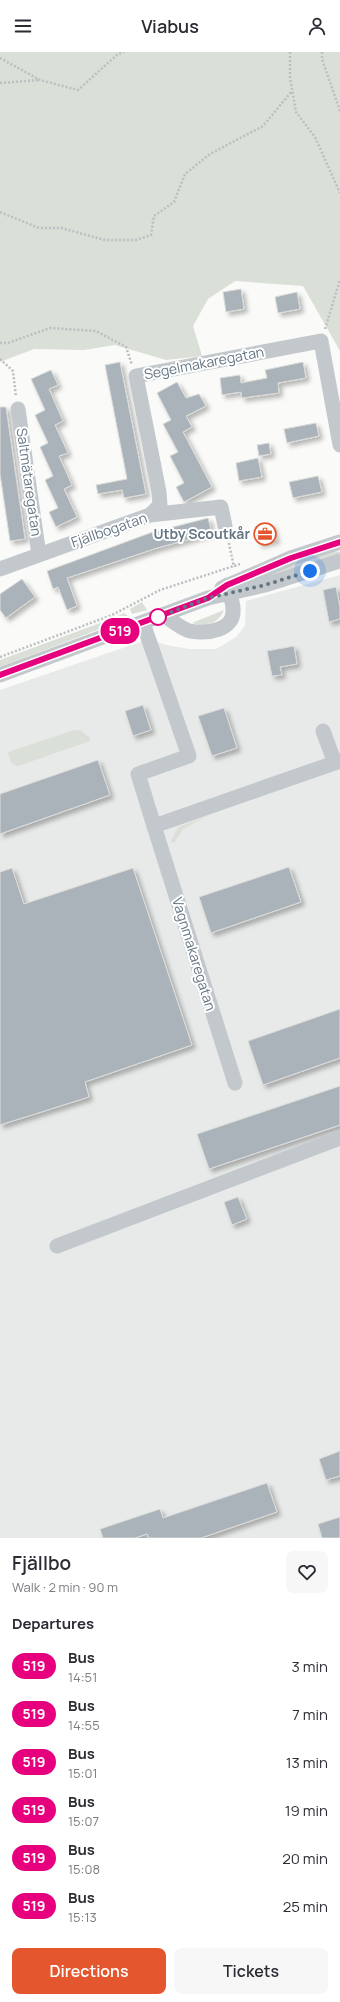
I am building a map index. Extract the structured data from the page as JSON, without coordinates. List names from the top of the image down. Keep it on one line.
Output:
{"streets":{"street":["Segelmakaregatan","Saltmätaregatan","Fjällbogatan","Vagnmakaregatan"]},"crossings":[["Segelmakaregatan","Fjällbogatan"],["Saltmätaregatan","Fjällbogatan"]],"places":{"office":["Utby Scoutkår"]},"lines":["bus line 519"],"page":{"header":"Viabus","on_map":"519","heading":[["Fjällbo","Walk · 2 min · 90 m"],"Departures"],"list":[{"mark":"519","name":"Bus","note":"14:51","value":"3 min"},{"mark":"519","name":"Bus","note":"14:55","value":"7 min"},{"mark":"519","name":"Bus","note":"15:01","value":"13 min"},{"mark":"519","name":"Bus","note":"15:07","value":"19 min"},{"mark":"519","name":"Bus","note":"15:08","value":"20 min"},{"mark":"519","name":"Bus","note":"15:13","value":"25 min"}],"buttons":["Directions","Tickets"]}}
